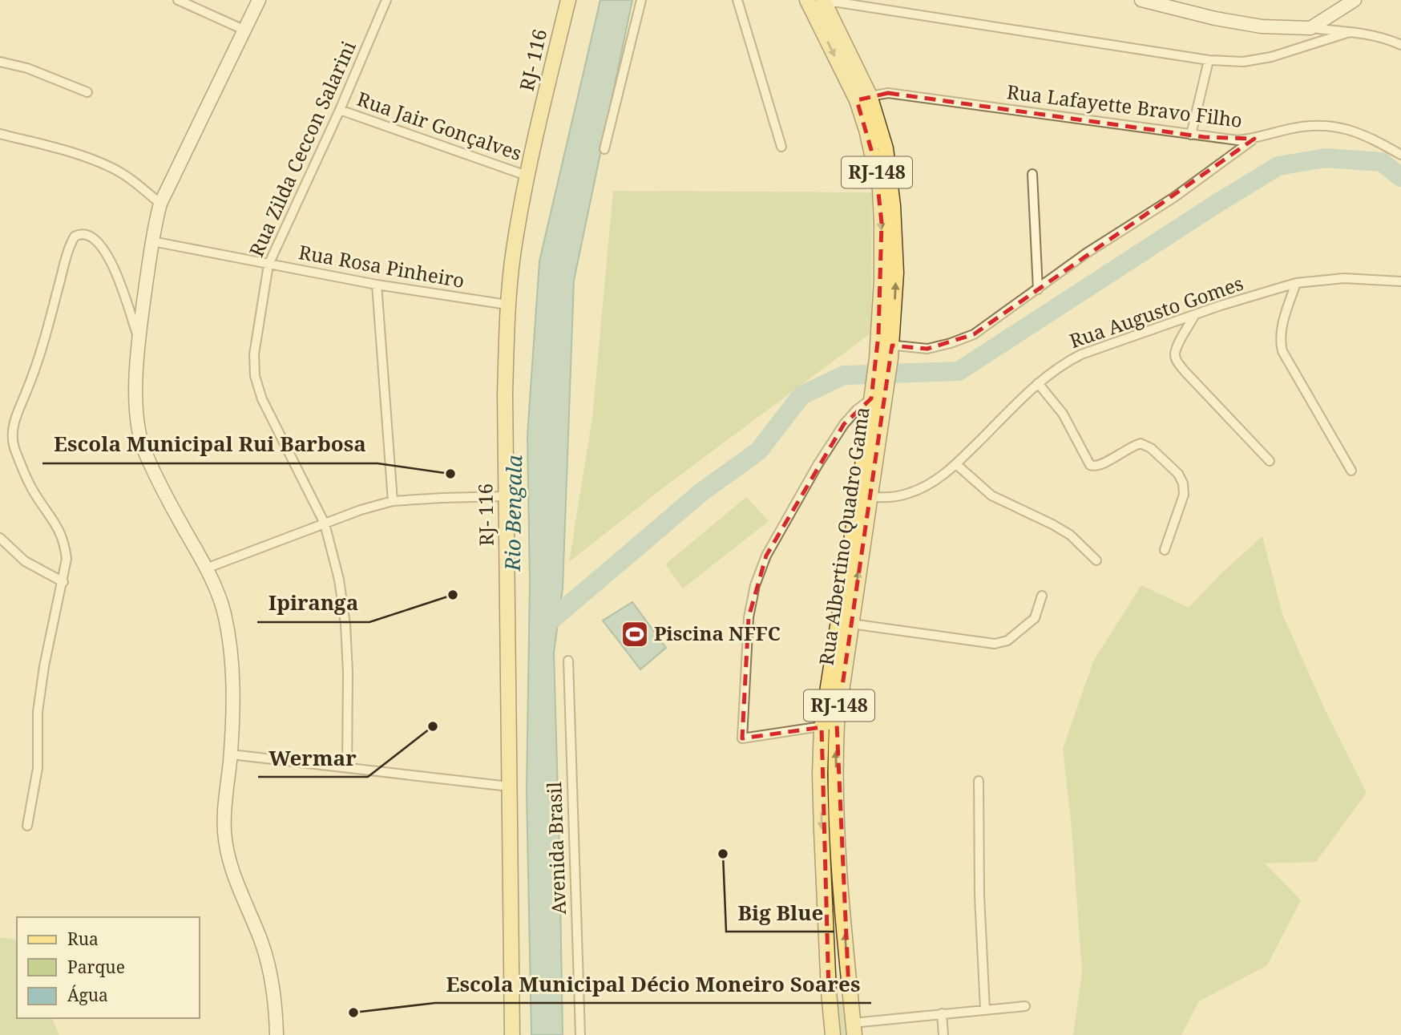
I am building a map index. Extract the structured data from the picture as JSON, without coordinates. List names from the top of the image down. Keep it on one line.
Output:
{"streets":{"main road":["RJ- 116","RJ-148","Rua Albertino Quadro Gama"],"street":["Rua Lafayette Bravo Filho","Rua Jair Gonçalves","Rua Zilda Ceccon Salarini","Rua Rosa Pinheiro","Rua Augusto Gomes","Avenida Brasil"]},"crossings":[["RJ- 116","Rua Jair Gonçalves"],["RJ- 116","Rua Rosa Pinheiro"],["Rua Lafayette Bravo Filho","RJ-148"],["Rua Jair Gonçalves","Rua Zilda Ceccon Salarini"],["Rua Zilda Ceccon Salarini","Rua Rosa Pinheiro"],["Rua Augusto Gomes","Rua Albertino Quadro Gama"]],"water":["Rio Bengala"],"places":{"other":["Escola Municipal Rui Barbosa","Ipiranga","Wermar","Big Blue","Escola Municipal Décio Moneiro Soares"],"sports":["Piscina NFFC"]},"legend":["Rua","Parque","Água"]}
